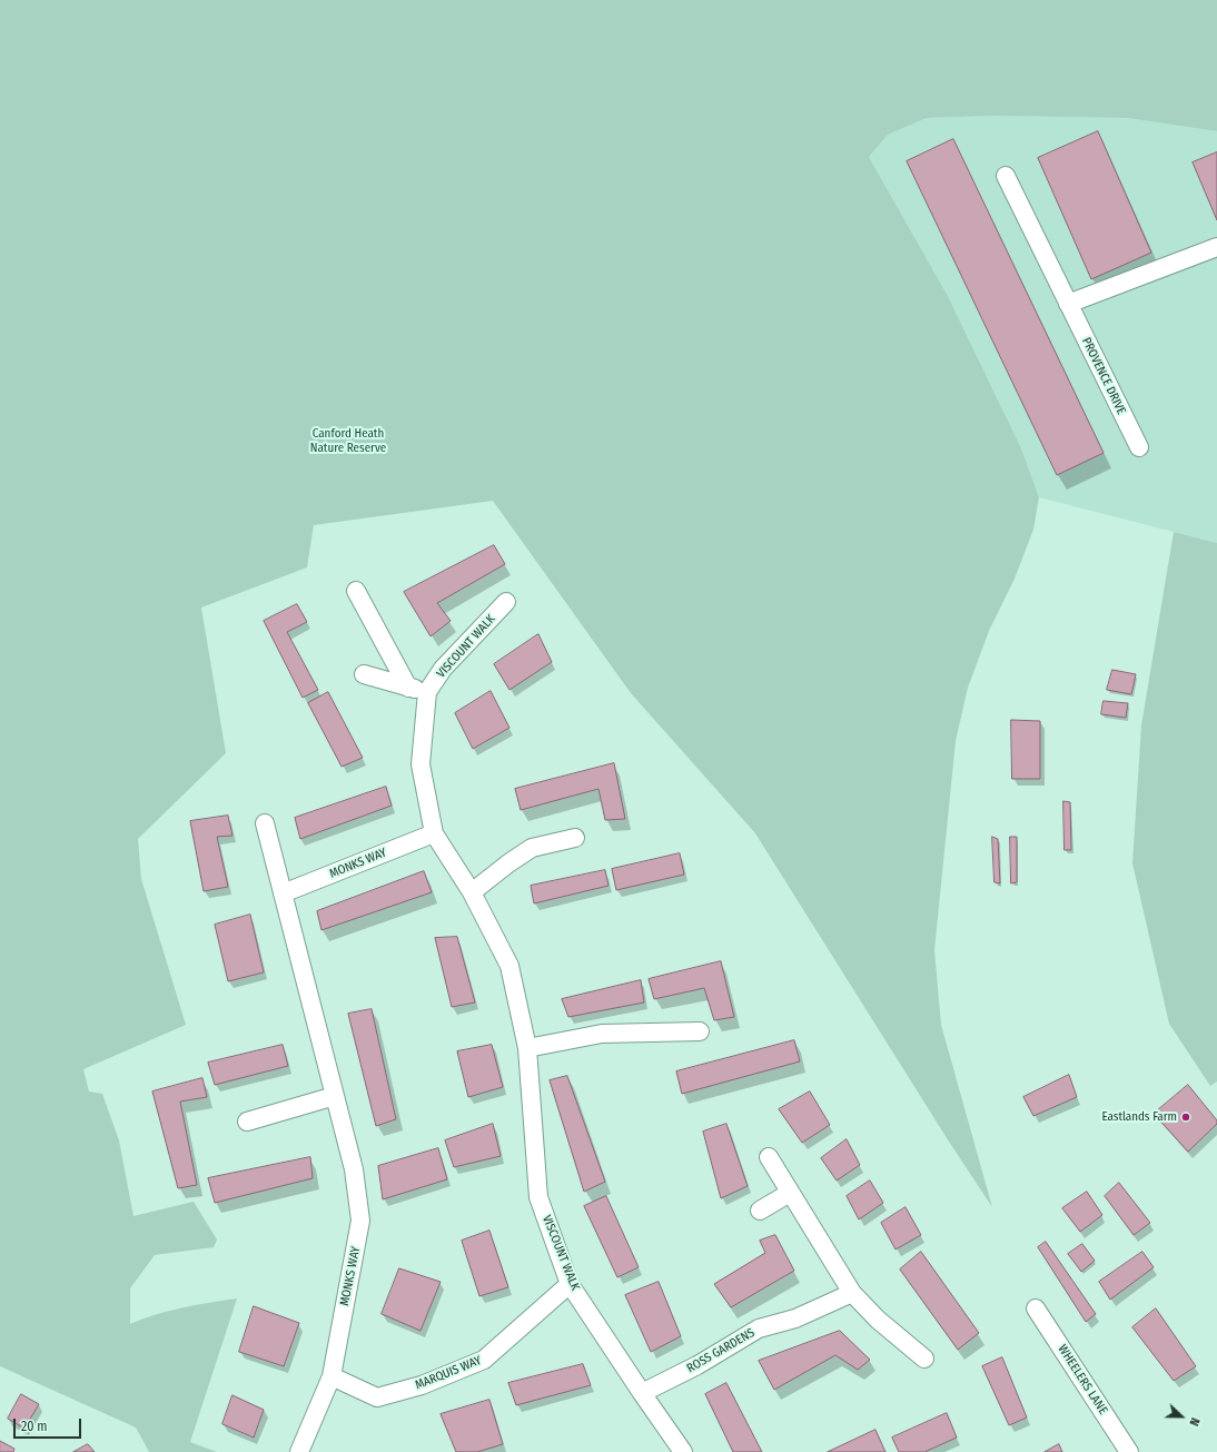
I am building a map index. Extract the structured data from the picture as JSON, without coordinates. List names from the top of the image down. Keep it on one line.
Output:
{"streets":{"street":["PROVENCE DRIVE","VISCOUNT WALK","MONKS WAY","ROSS GARDENS","MARQUIS WAY","WHEELERS LANE"]},"crossings":[["VISCOUNT WALK","MONKS WAY"],["VISCOUNT WALK","ROSS GARDENS"],["VISCOUNT WALK","MARQUIS WAY"],["MONKS WAY","MARQUIS WAY"]],"parks":["Canford Heath Nature Reserve"],"places":["Eastlands Farm"],"scale_bar":"20 m","north":"right"}
